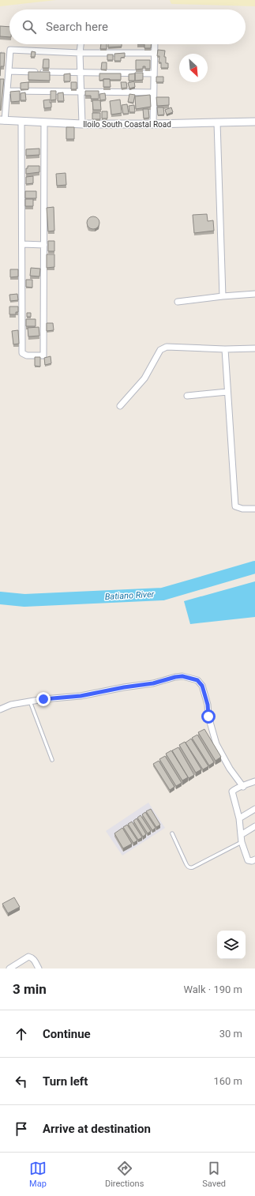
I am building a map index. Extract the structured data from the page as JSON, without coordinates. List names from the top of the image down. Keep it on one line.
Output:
{"streets":{"street":["Iloilo South Coastal Road"]},"water":["Batiano River"],"north":"bottom right","page":{"search":"Search here","heading":["3 min","Walk · 190 m"],"list":[["Continue","30 m"],["Turn left","160 m"],"Arrive at destination"],"nav":["Map","Directions","Saved"]}}
